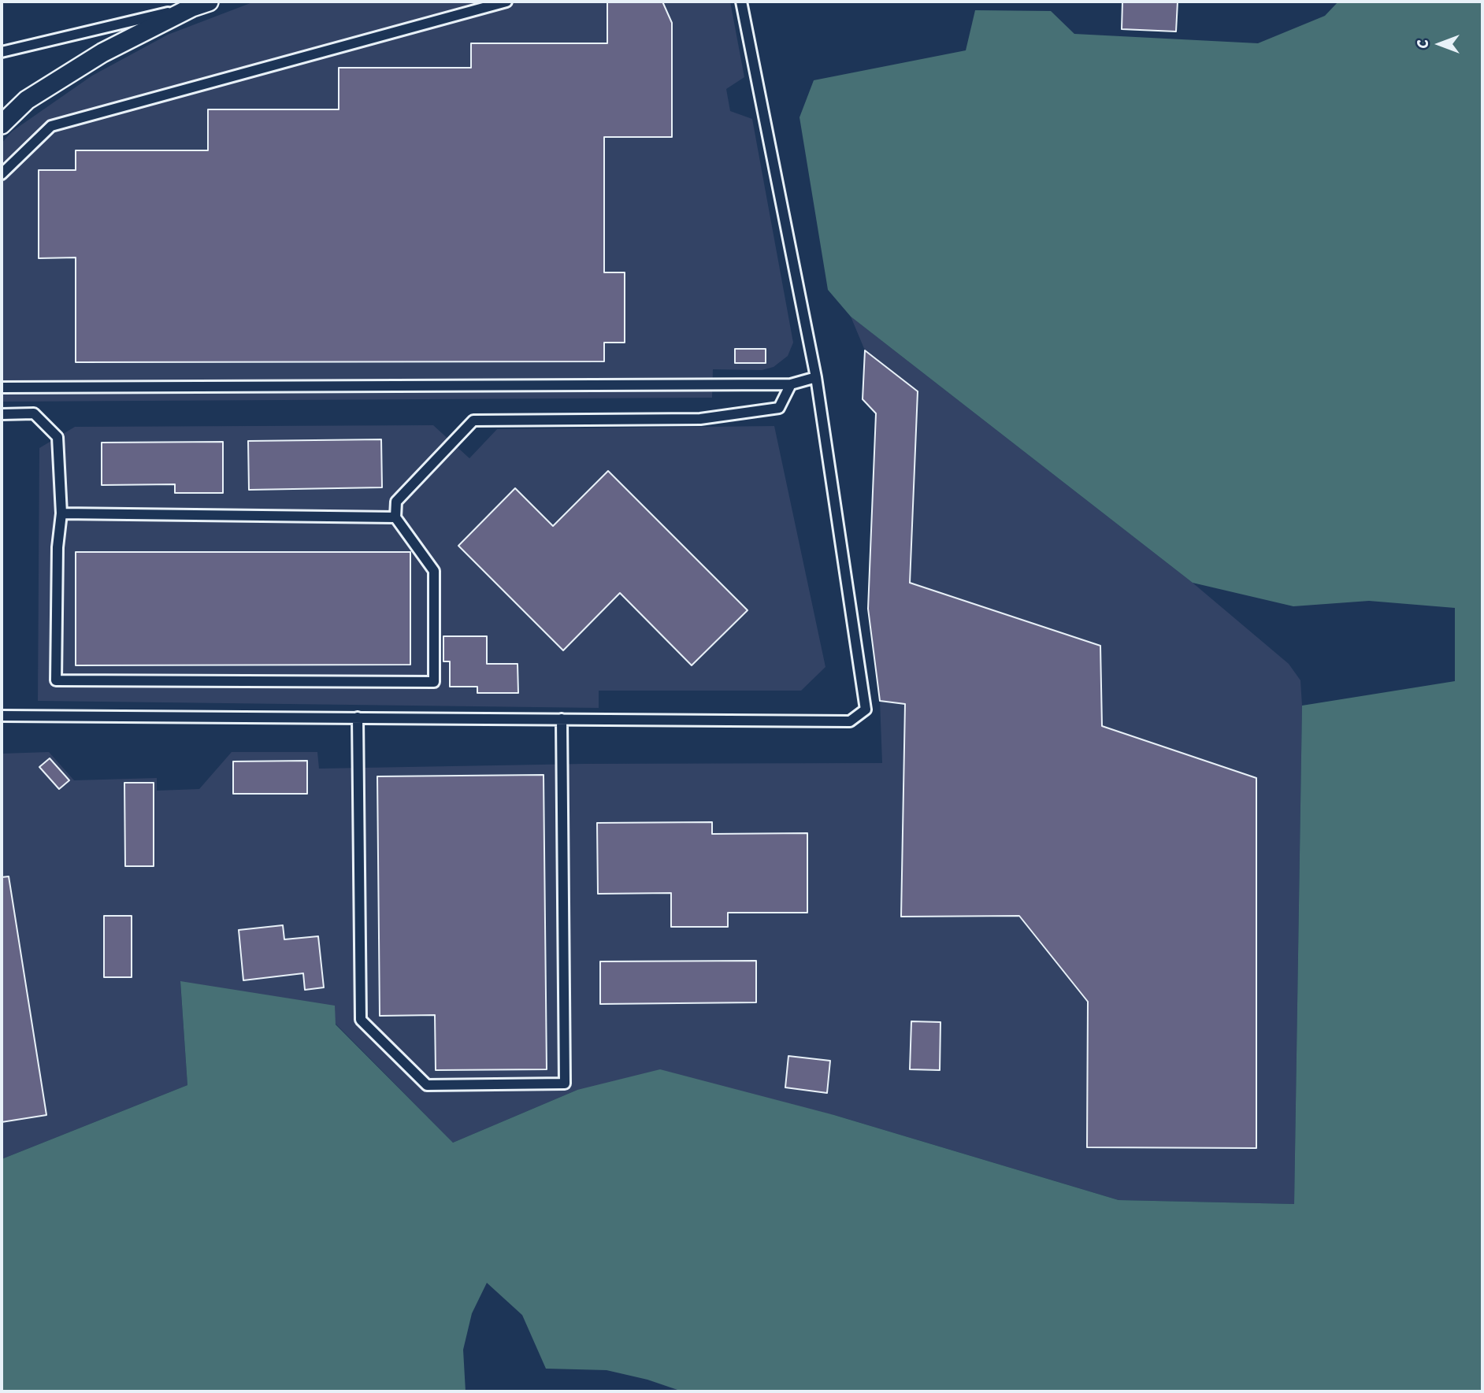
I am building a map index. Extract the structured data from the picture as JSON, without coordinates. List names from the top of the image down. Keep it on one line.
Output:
{"north":"left"}
